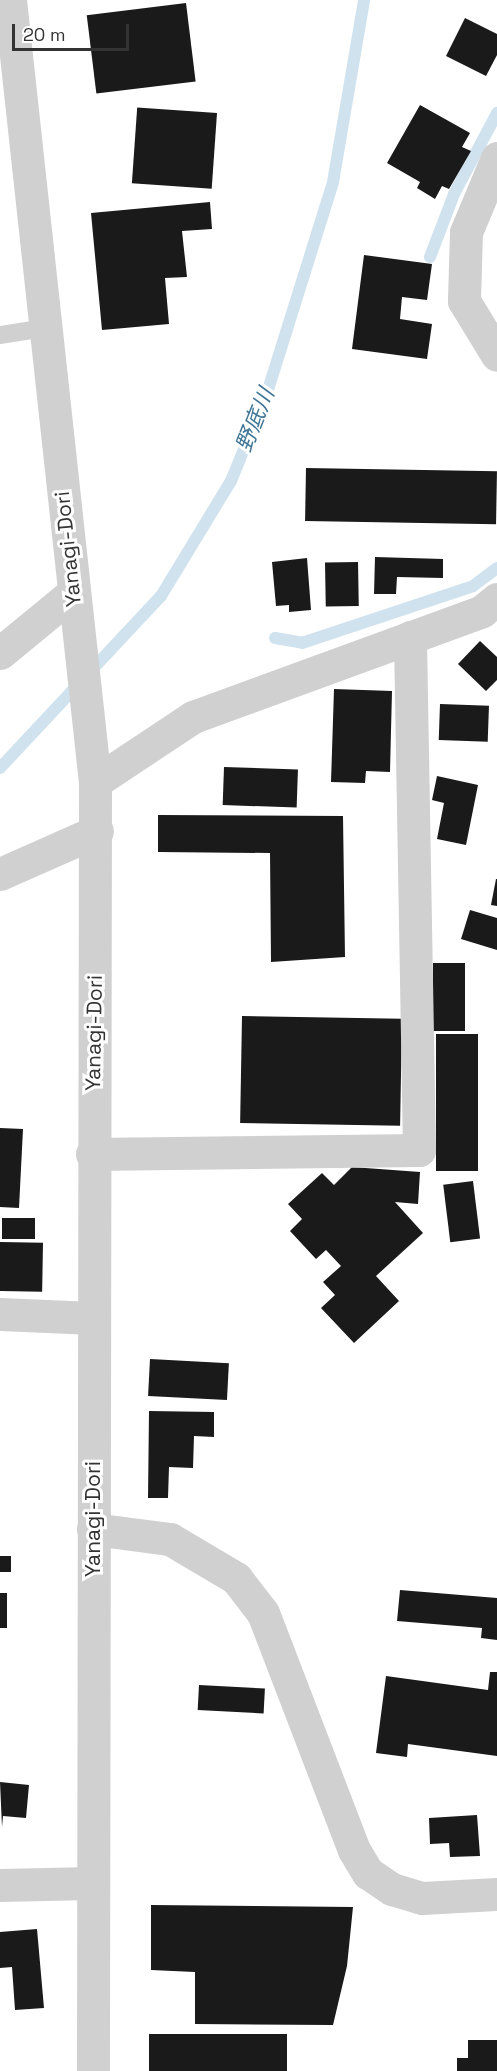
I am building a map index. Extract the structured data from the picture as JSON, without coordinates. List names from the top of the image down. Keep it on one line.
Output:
{"streets":{"street":["Yanagi-Dori"]},"water":["野底川"],"scale_bar":"20 m"}
